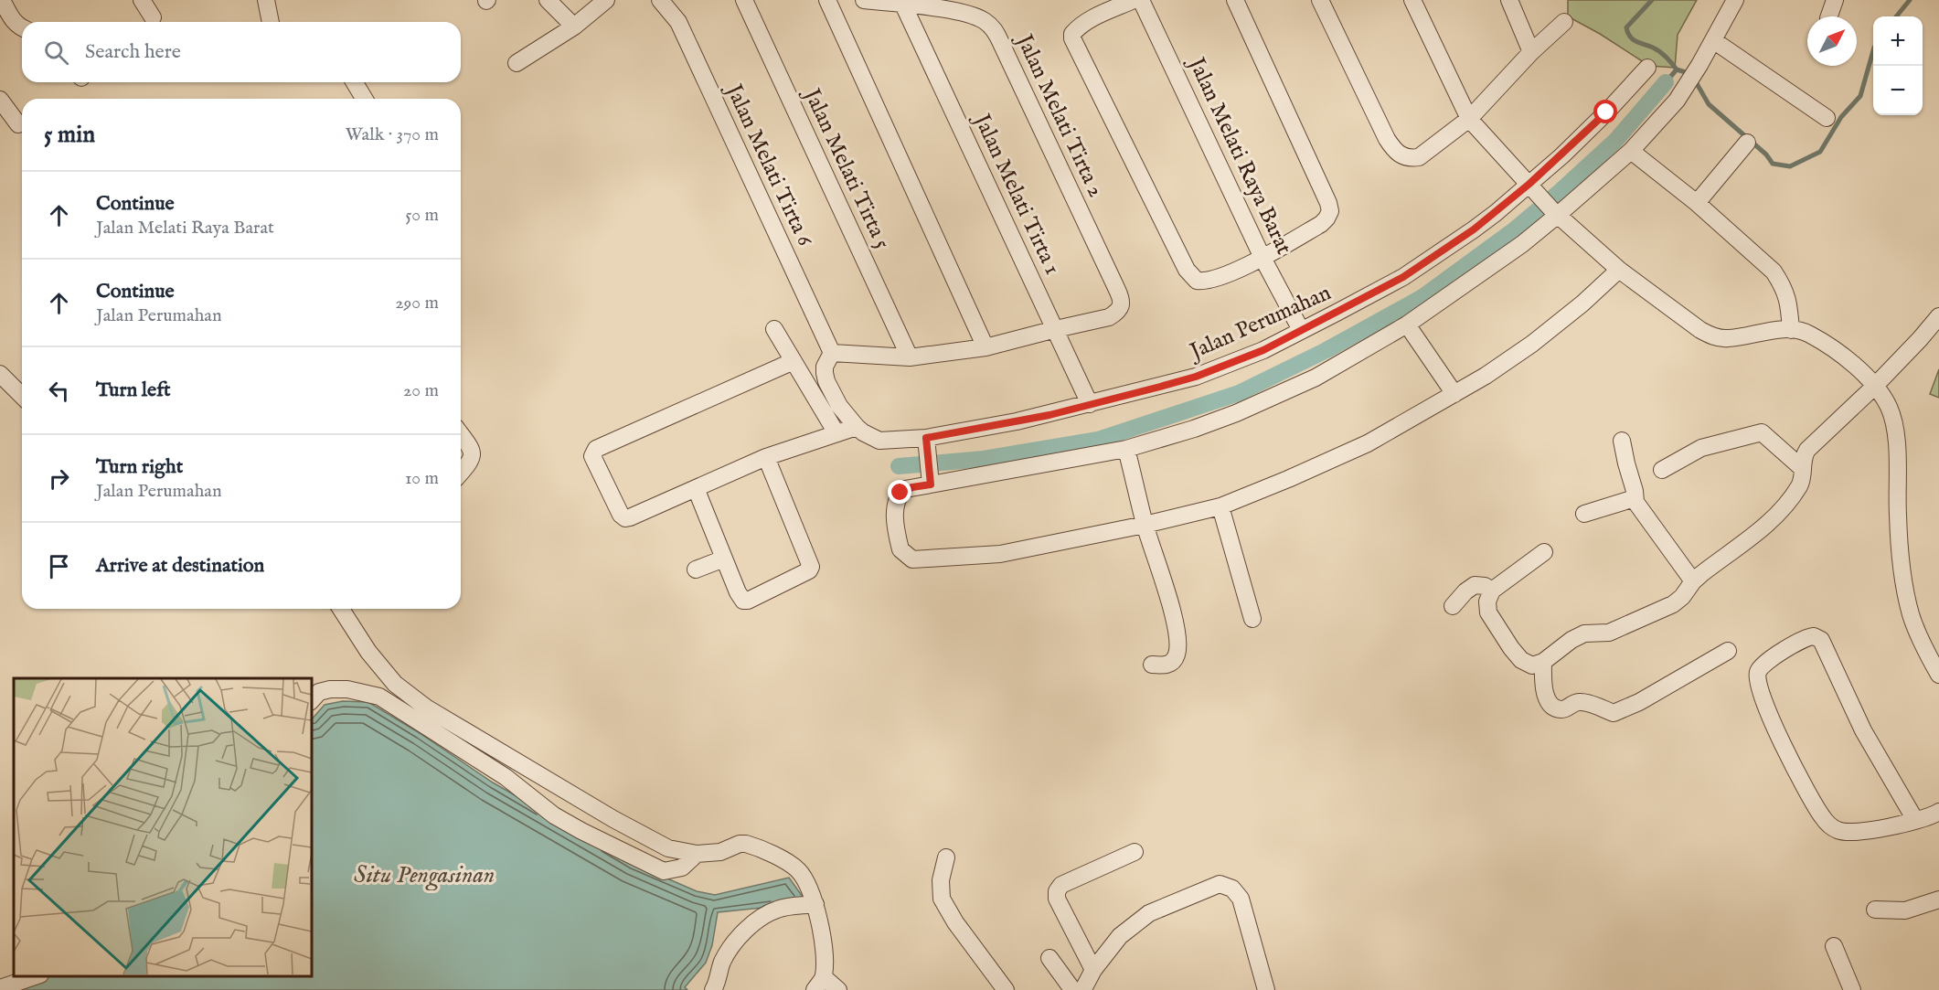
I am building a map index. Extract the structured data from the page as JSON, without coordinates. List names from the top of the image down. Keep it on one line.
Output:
{"streets":{"street":["Jalan Melati Tirta 2","Jalan Melati Raya Barat","Jalan Melati Tirta 6","Jalan Melati Tirta 5","Jalan Melati Tirta 1","Jalan Perumahan"]},"crossings":[["Jalan Melati Tirta 2","Jalan Melati Tirta 6"],["Jalan Melati Tirta 2","Jalan Melati Tirta 5"],["Jalan Melati Tirta 2","Jalan Melati Tirta 1"],["Jalan Melati Raya Barat","Jalan Perumahan"],["Jalan Melati Tirta 1","Jalan Perumahan"]],"water":["Situ Pengasinan"],"north":"top right","page":{"map_buttons":["+","−"],"search":"Search here","heading":["5 min","Walk · 370 m"],"list":[["Continue","Jalan Melati Raya Barat","50 m"],["Continue","Jalan Perumahan","290 m"],["Turn left","20 m"],["Turn right","Jalan Perumahan","10 m"],"Arrive at destination"]}}
